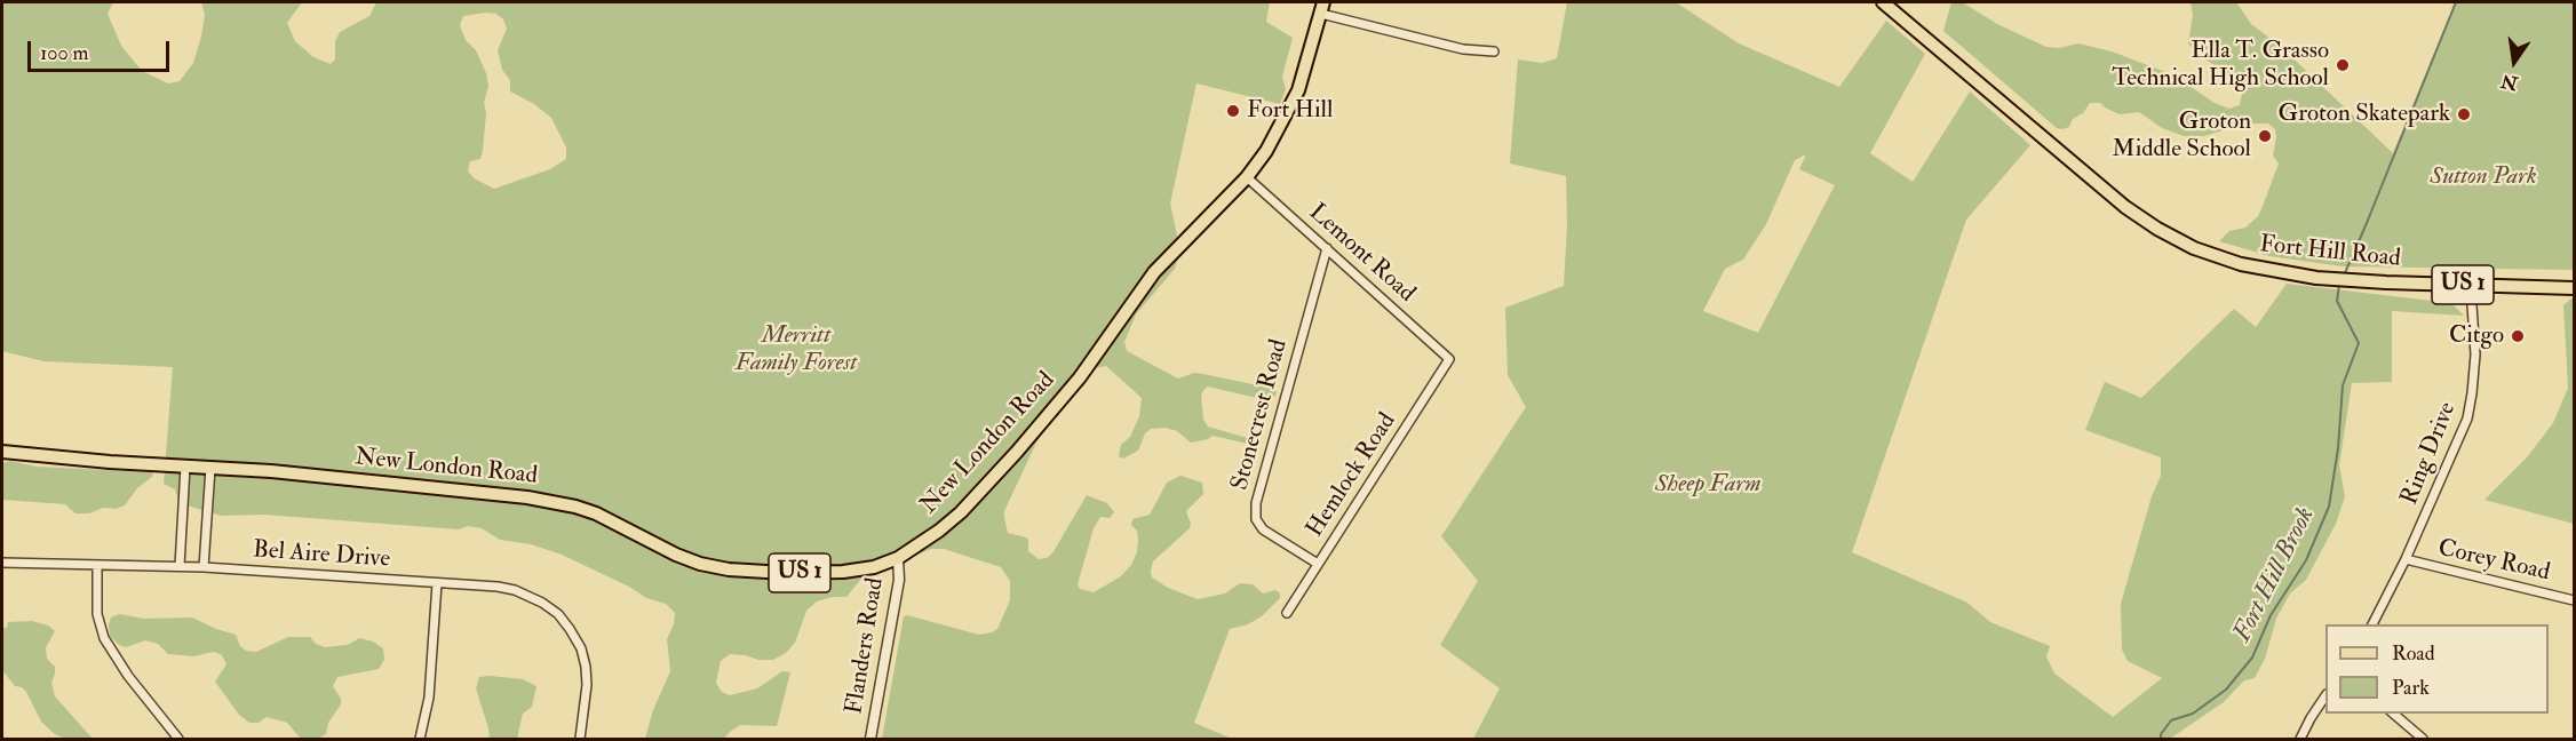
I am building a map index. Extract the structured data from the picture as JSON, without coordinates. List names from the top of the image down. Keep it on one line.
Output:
{"streets":{"main road":["Fort Hill Road","US 1","New London Road"],"street":["Lemont Road","Stonecrest Road","Ring Drive","Hemlock Road","Bel Aire Drive","Corey Road","Flanders Road"]},"crossings":[["Fort Hill Road","Ring Drive"],["Lemont Road","Stonecrest Road"],["Lemont Road","New London Road"],["Lemont Road","Hemlock Road"],["Stonecrest Road","Hemlock Road"],["New London Road","Flanders Road"],["Ring Drive","Corey Road"]],"water":["Fort Hill Brook"],"parks":["Sutton Park","Merritt Family Forest","Sheep Farm"],"places":["Ella T. Grasso Technical High School","Fort Hill","Groton Skatepark","Groton Middle School","Citgo"],"legend":["Road","Park"],"scale_bar":"100 m","north":"bottom"}
